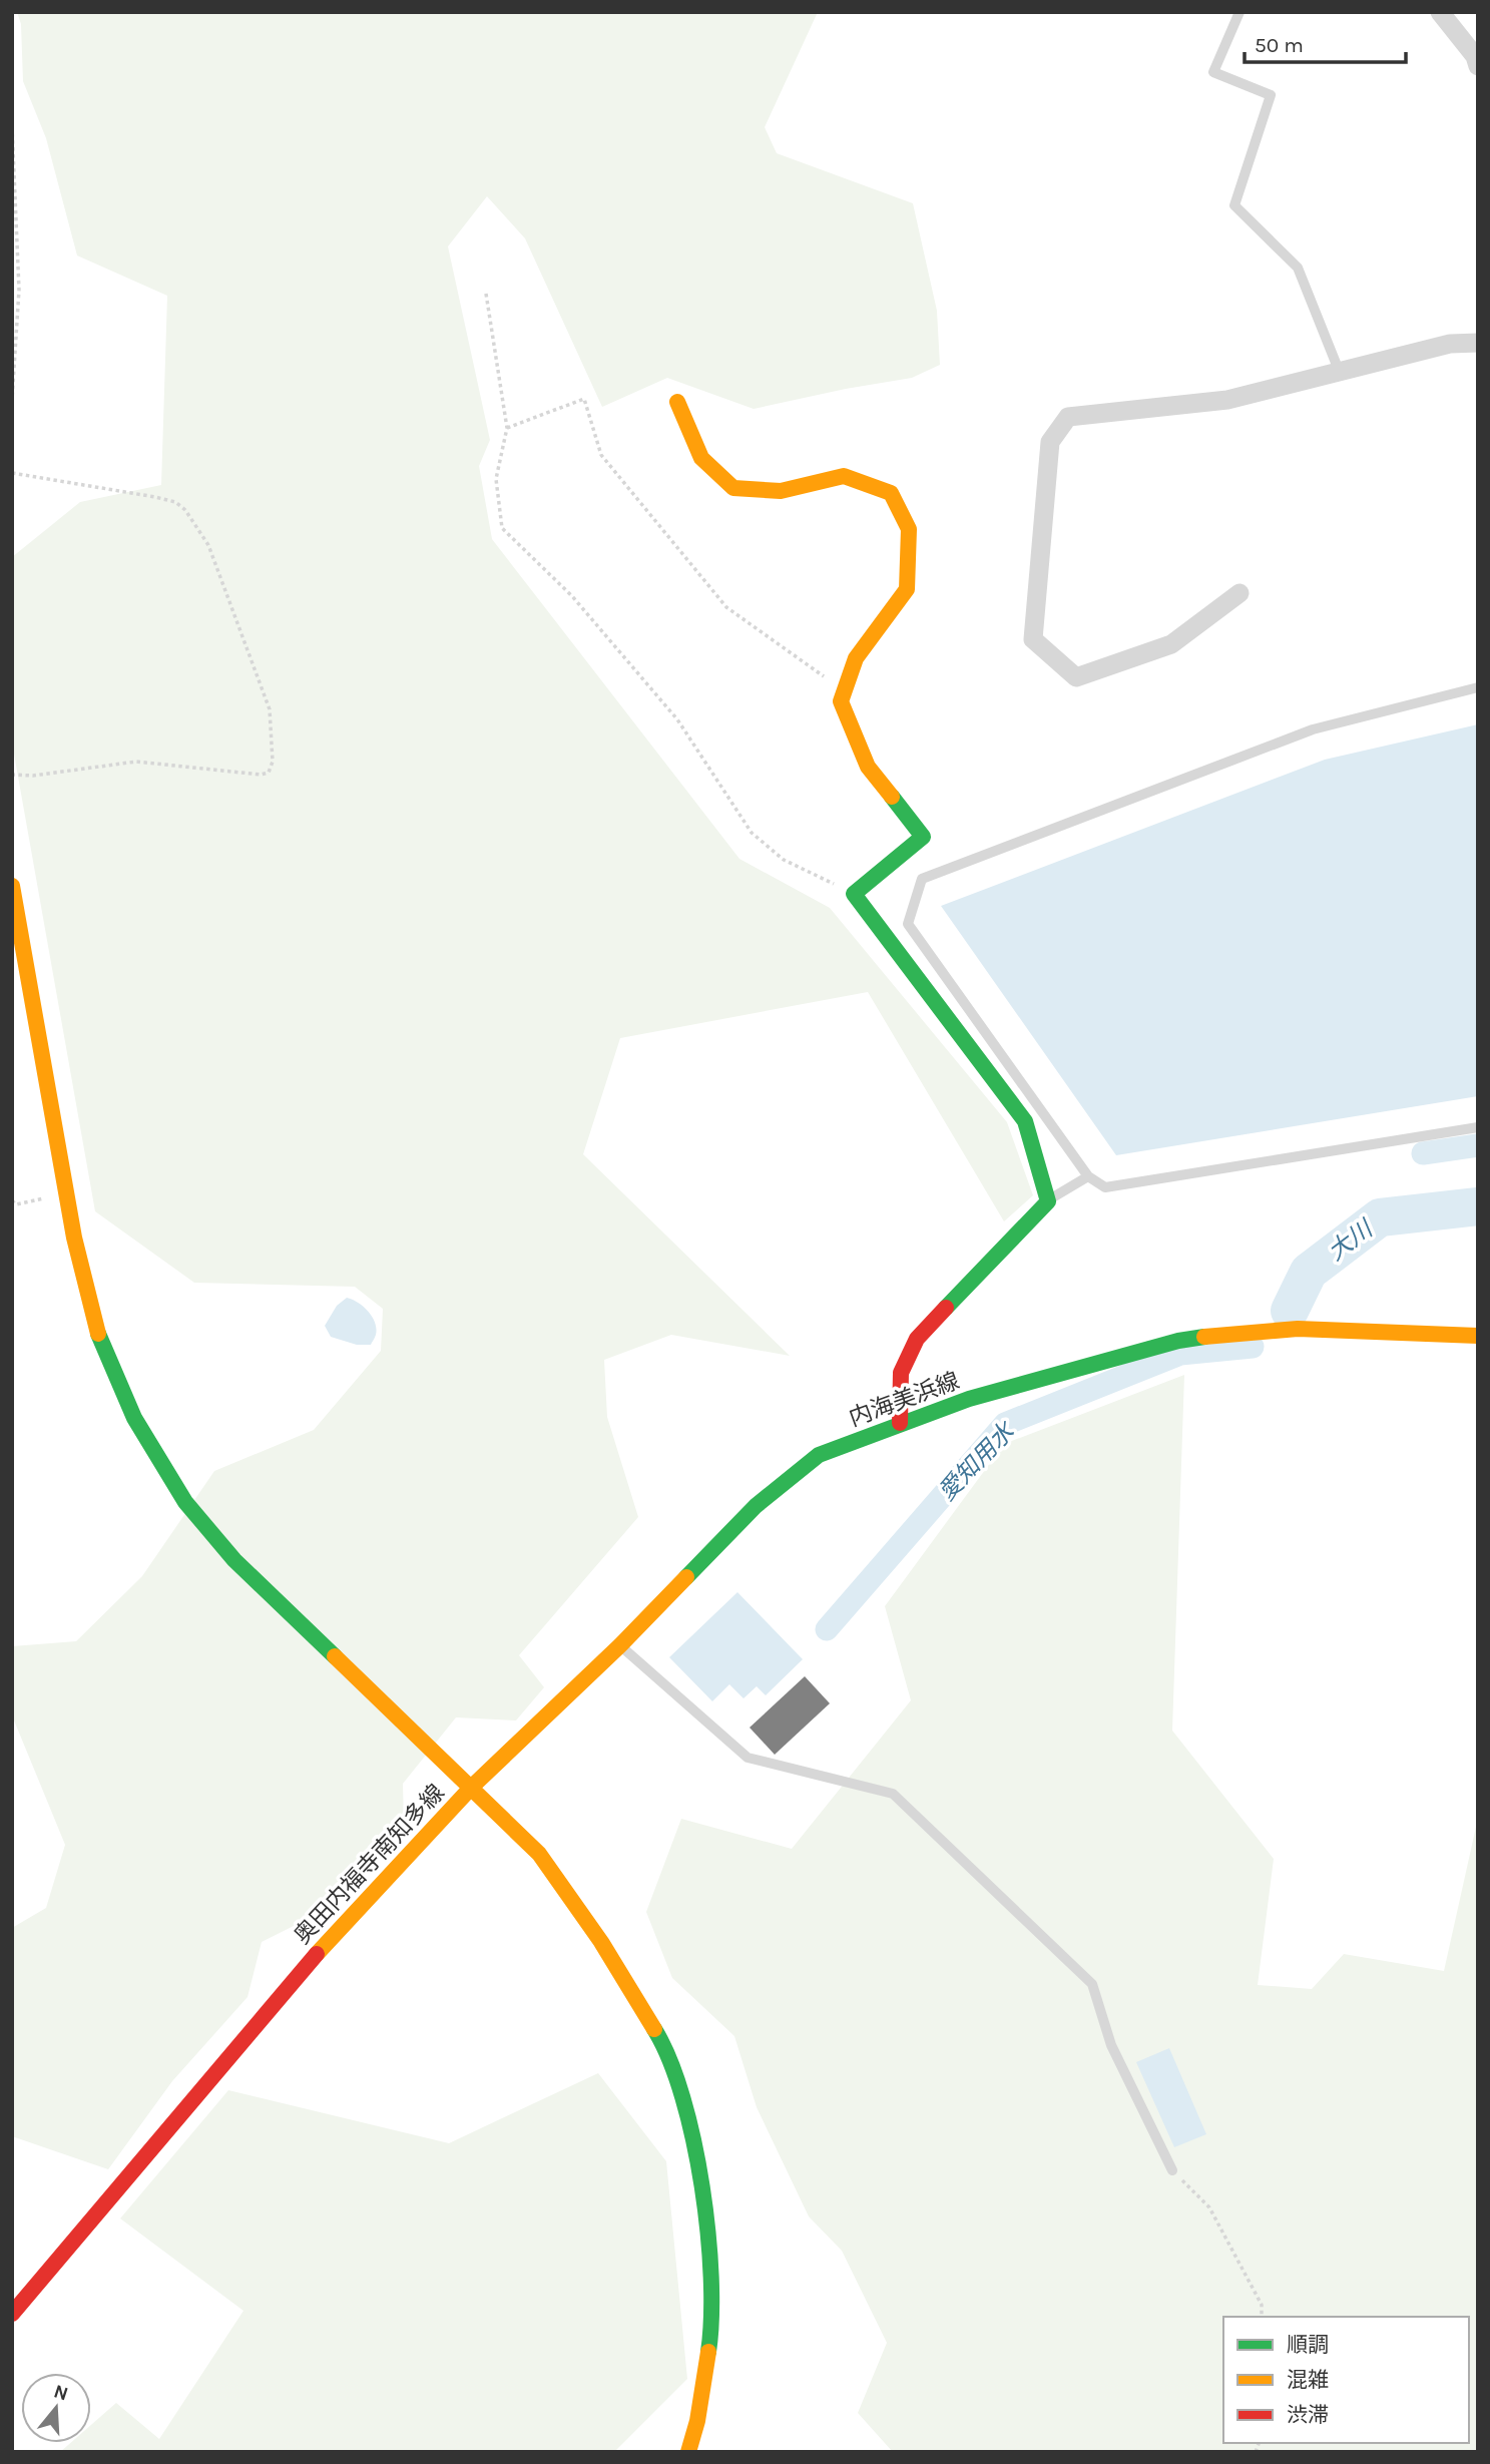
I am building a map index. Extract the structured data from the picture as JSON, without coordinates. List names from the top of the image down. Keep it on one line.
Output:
{"streets":{"main road":["内海美浜線","奥田内福寺南知多線"]},"crossings":[["内海美浜線","奥田内福寺南知多線"]],"water":["大川","愛知用水"],"legend":["順調","混雑","渋滞"],"scale_bar":"50 m","north":"top"}
